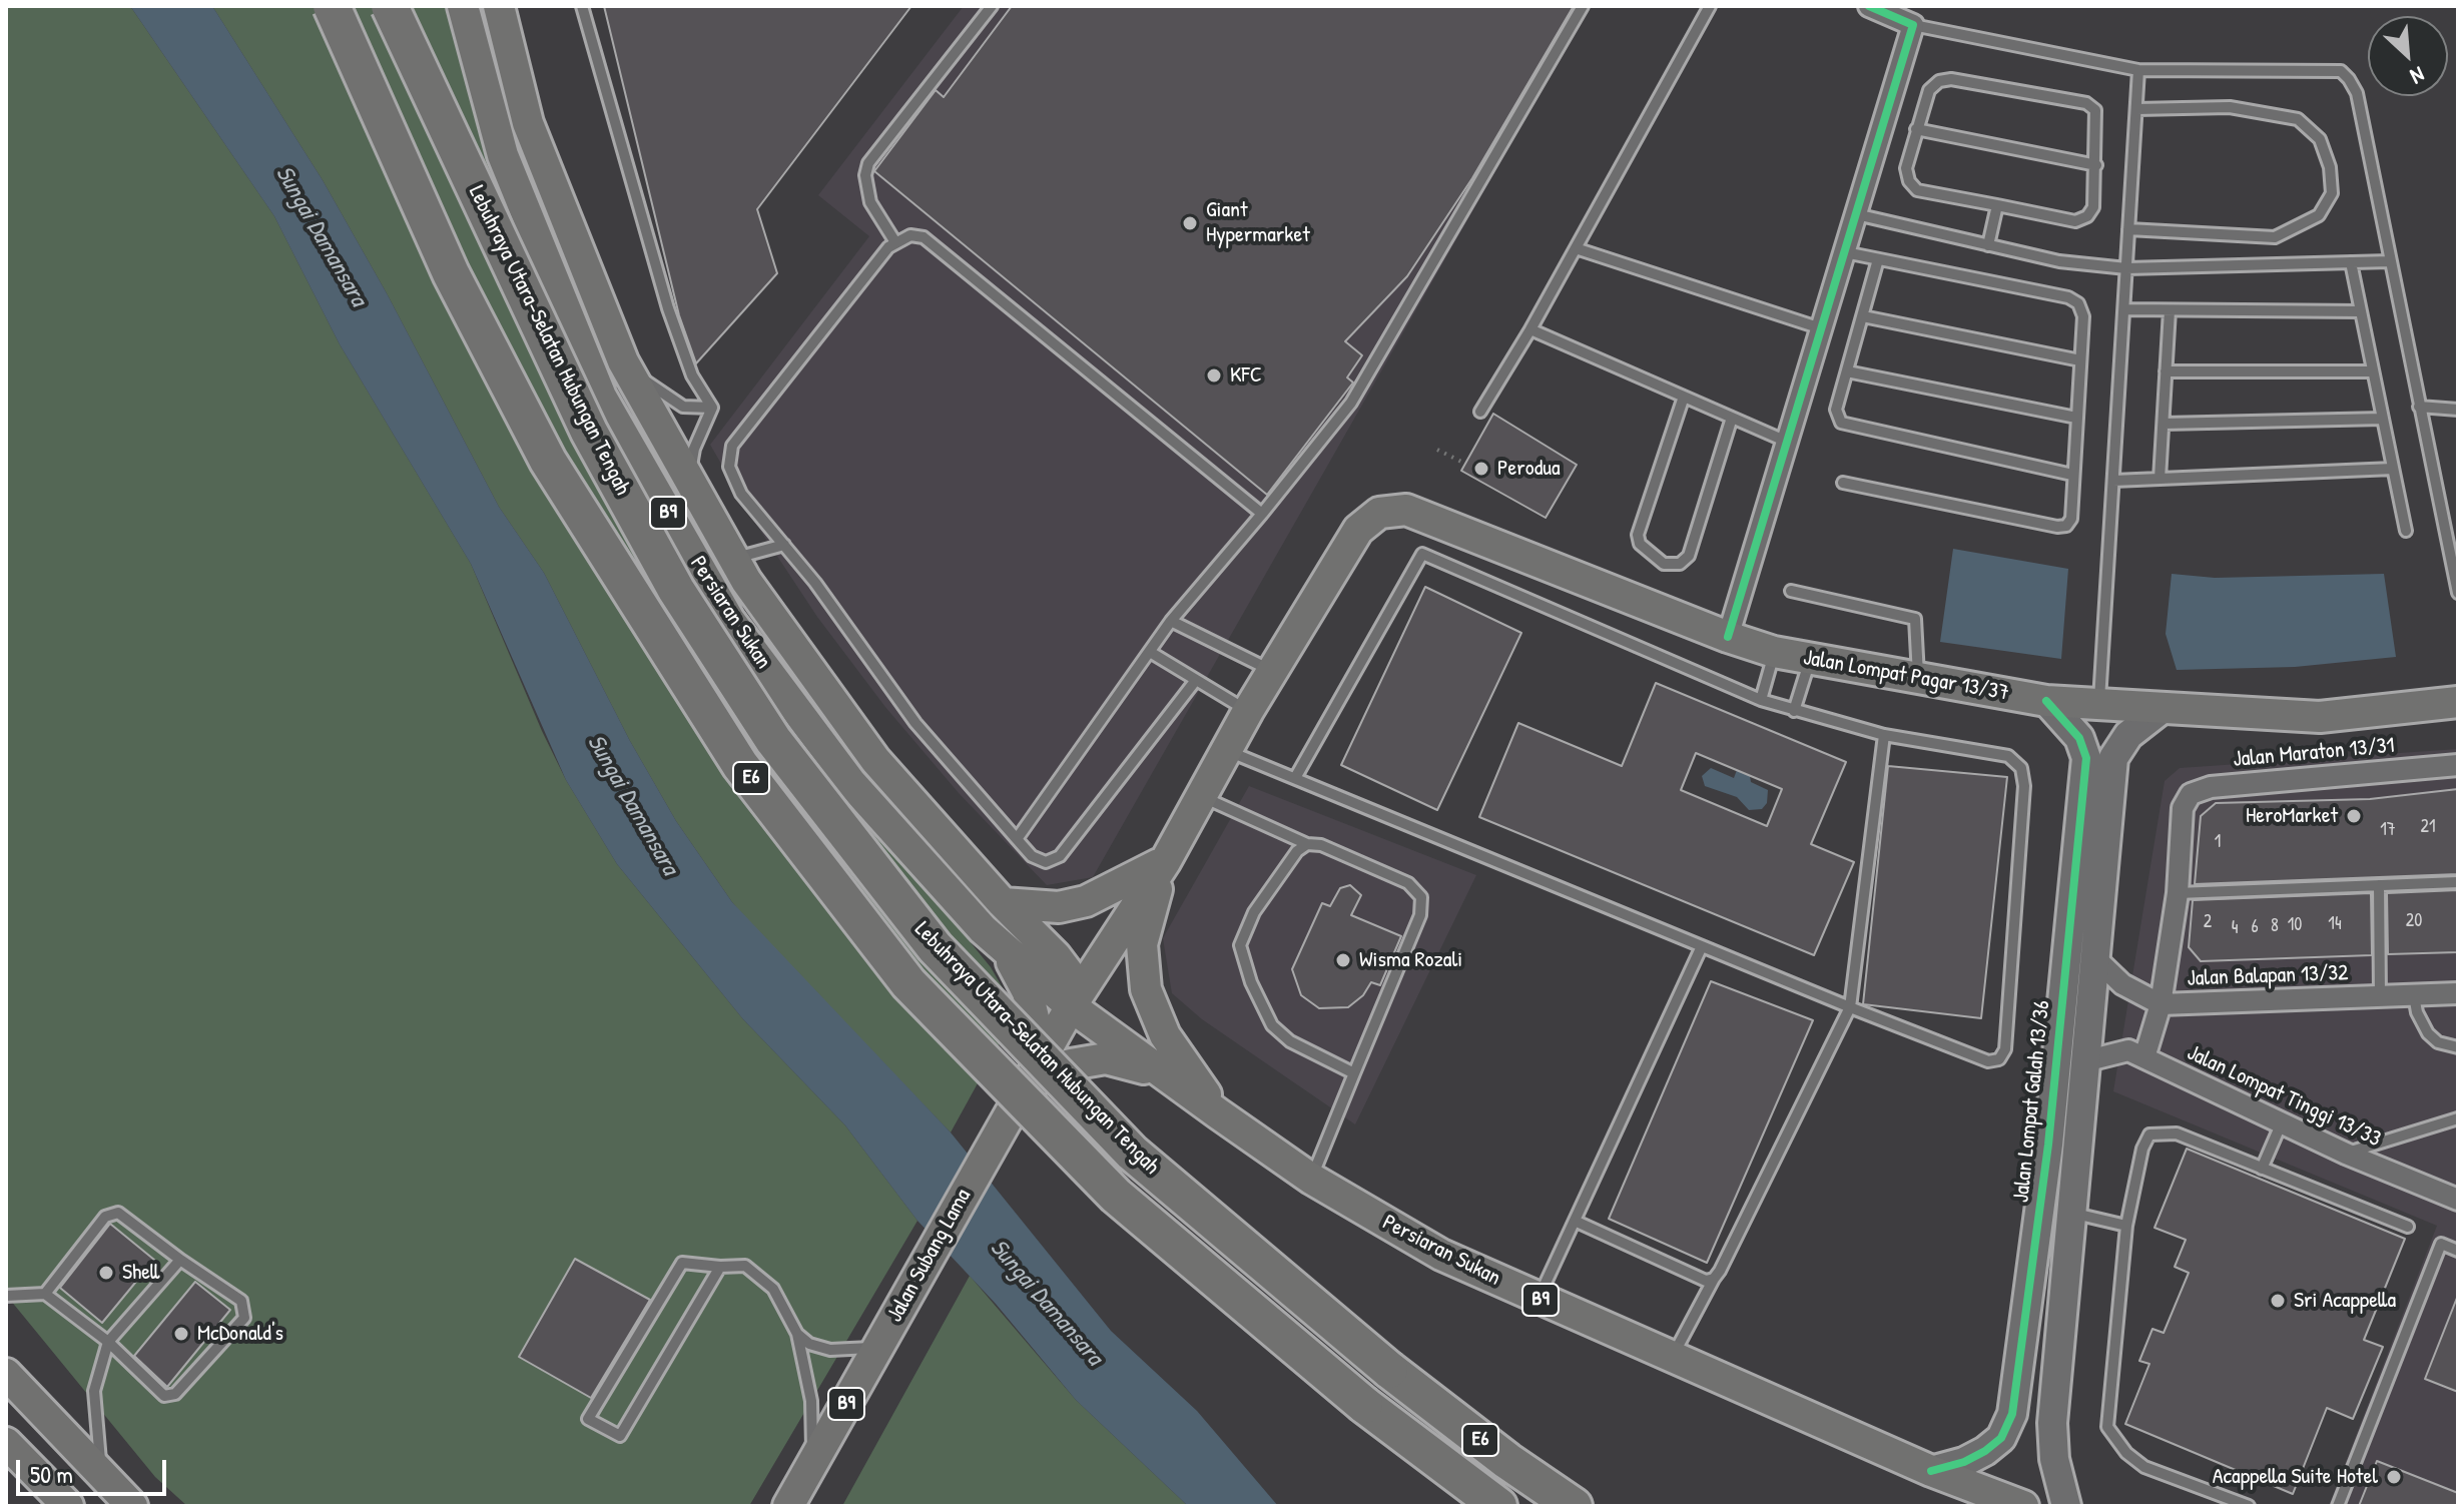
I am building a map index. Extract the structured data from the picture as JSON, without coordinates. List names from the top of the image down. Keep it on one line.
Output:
{"streets":{"highway":["Lebuhraya Utara–Selatan Hubungan Tengah","E6"],"main road":["B9","Persiaran Sukan","Jalan Lompat Pagar 13/37","Jalan Subang Lama"],"street":["Jalan Maraton 13/31","Jalan Balapan 13/32","Jalan Lompat Tinggi 13/33","Jalan Lompat Galah 13/36"]},"crossings":[["Persiaran Sukan","Jalan Lompat Galah 13/36"],["Persiaran Sukan","Jalan Subang Lama"],["Jalan Lompat Pagar 13/37","Jalan Lompat Galah 13/36"]],"water":["Sungai Damansara"],"places":["Giant Hypermarket","KFC","Perodua","HeroMarket","Wisma Rozali","Shell","Sri Acappella","McDonald's","Acappella Suite Hotel"],"house_numbers":["21","17","1","20","2","14","10","8","6","4"],"scale_bar":"50 m","north":"bottom right"}
